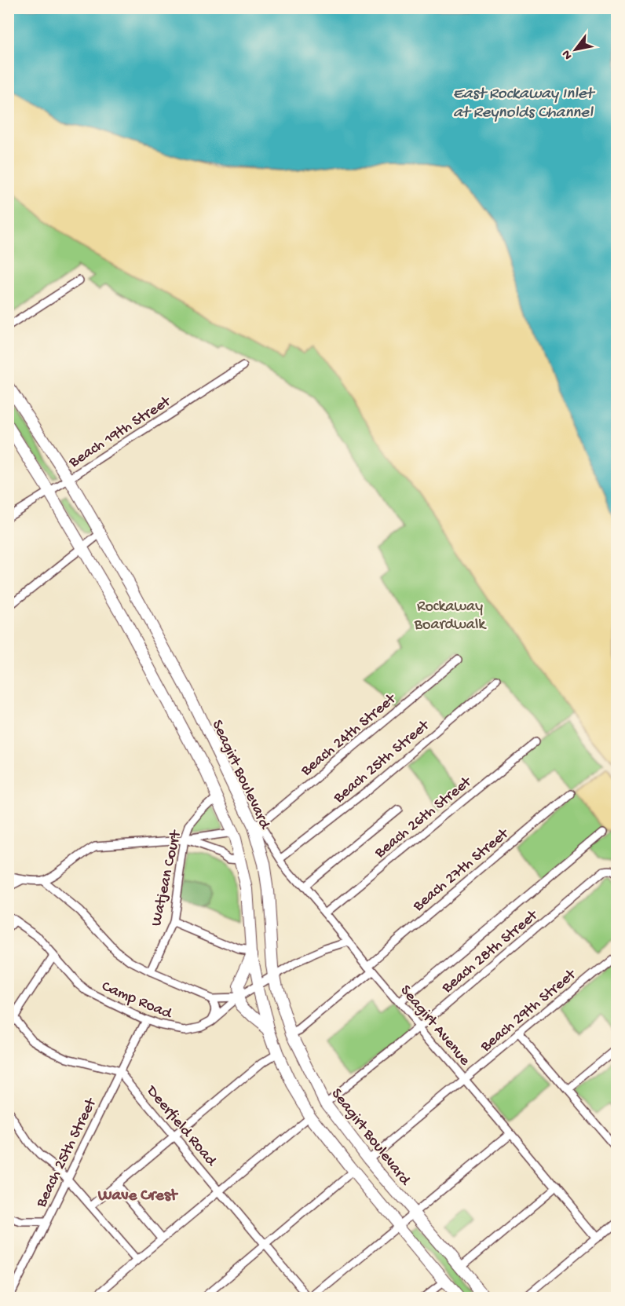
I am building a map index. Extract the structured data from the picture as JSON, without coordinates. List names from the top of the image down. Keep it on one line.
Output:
{"streets":{"main road":["Seagirt Boulevard"],"street":["Beach 19th Street","Beach 24th Street","Beach 25th Street","Beach 26th Street","Beach 27th Street","Watjean Court","Beach 28th Street","Camp Road","Beach 29th Street","Seagirt Avenue","Deerfield Road"]},"crossings":[["Beach 19th Street","Seagirt Boulevard"],["Beach 24th Street","Seagirt Boulevard"],["Beach 24th Street","Seagirt Avenue"],["Beach 25th Street","Camp Road"],["Beach 25th Street","Seagirt Avenue"],["Beach 25th Street","Deerfield Road"],["Seagirt Boulevard","Beach 27th Street"],["Seagirt Boulevard","Beach 28th Street"],["Seagirt Boulevard","Camp Road"],["Seagirt Boulevard","Beach 29th Street"],["Seagirt Boulevard","Seagirt Avenue"],["Beach 26th Street","Seagirt Avenue"],["Beach 27th Street","Seagirt Avenue"],["Beach 28th Street","Seagirt Avenue"],["Camp Road","Seagirt Avenue"],["Beach 29th Street","Seagirt Avenue"]],"districts":["Wave Crest"],"water":["East Rockaway Inlet at Reynolds Channel"],"parks":["Rockaway Boardwalk"],"north":"bottom left"}
